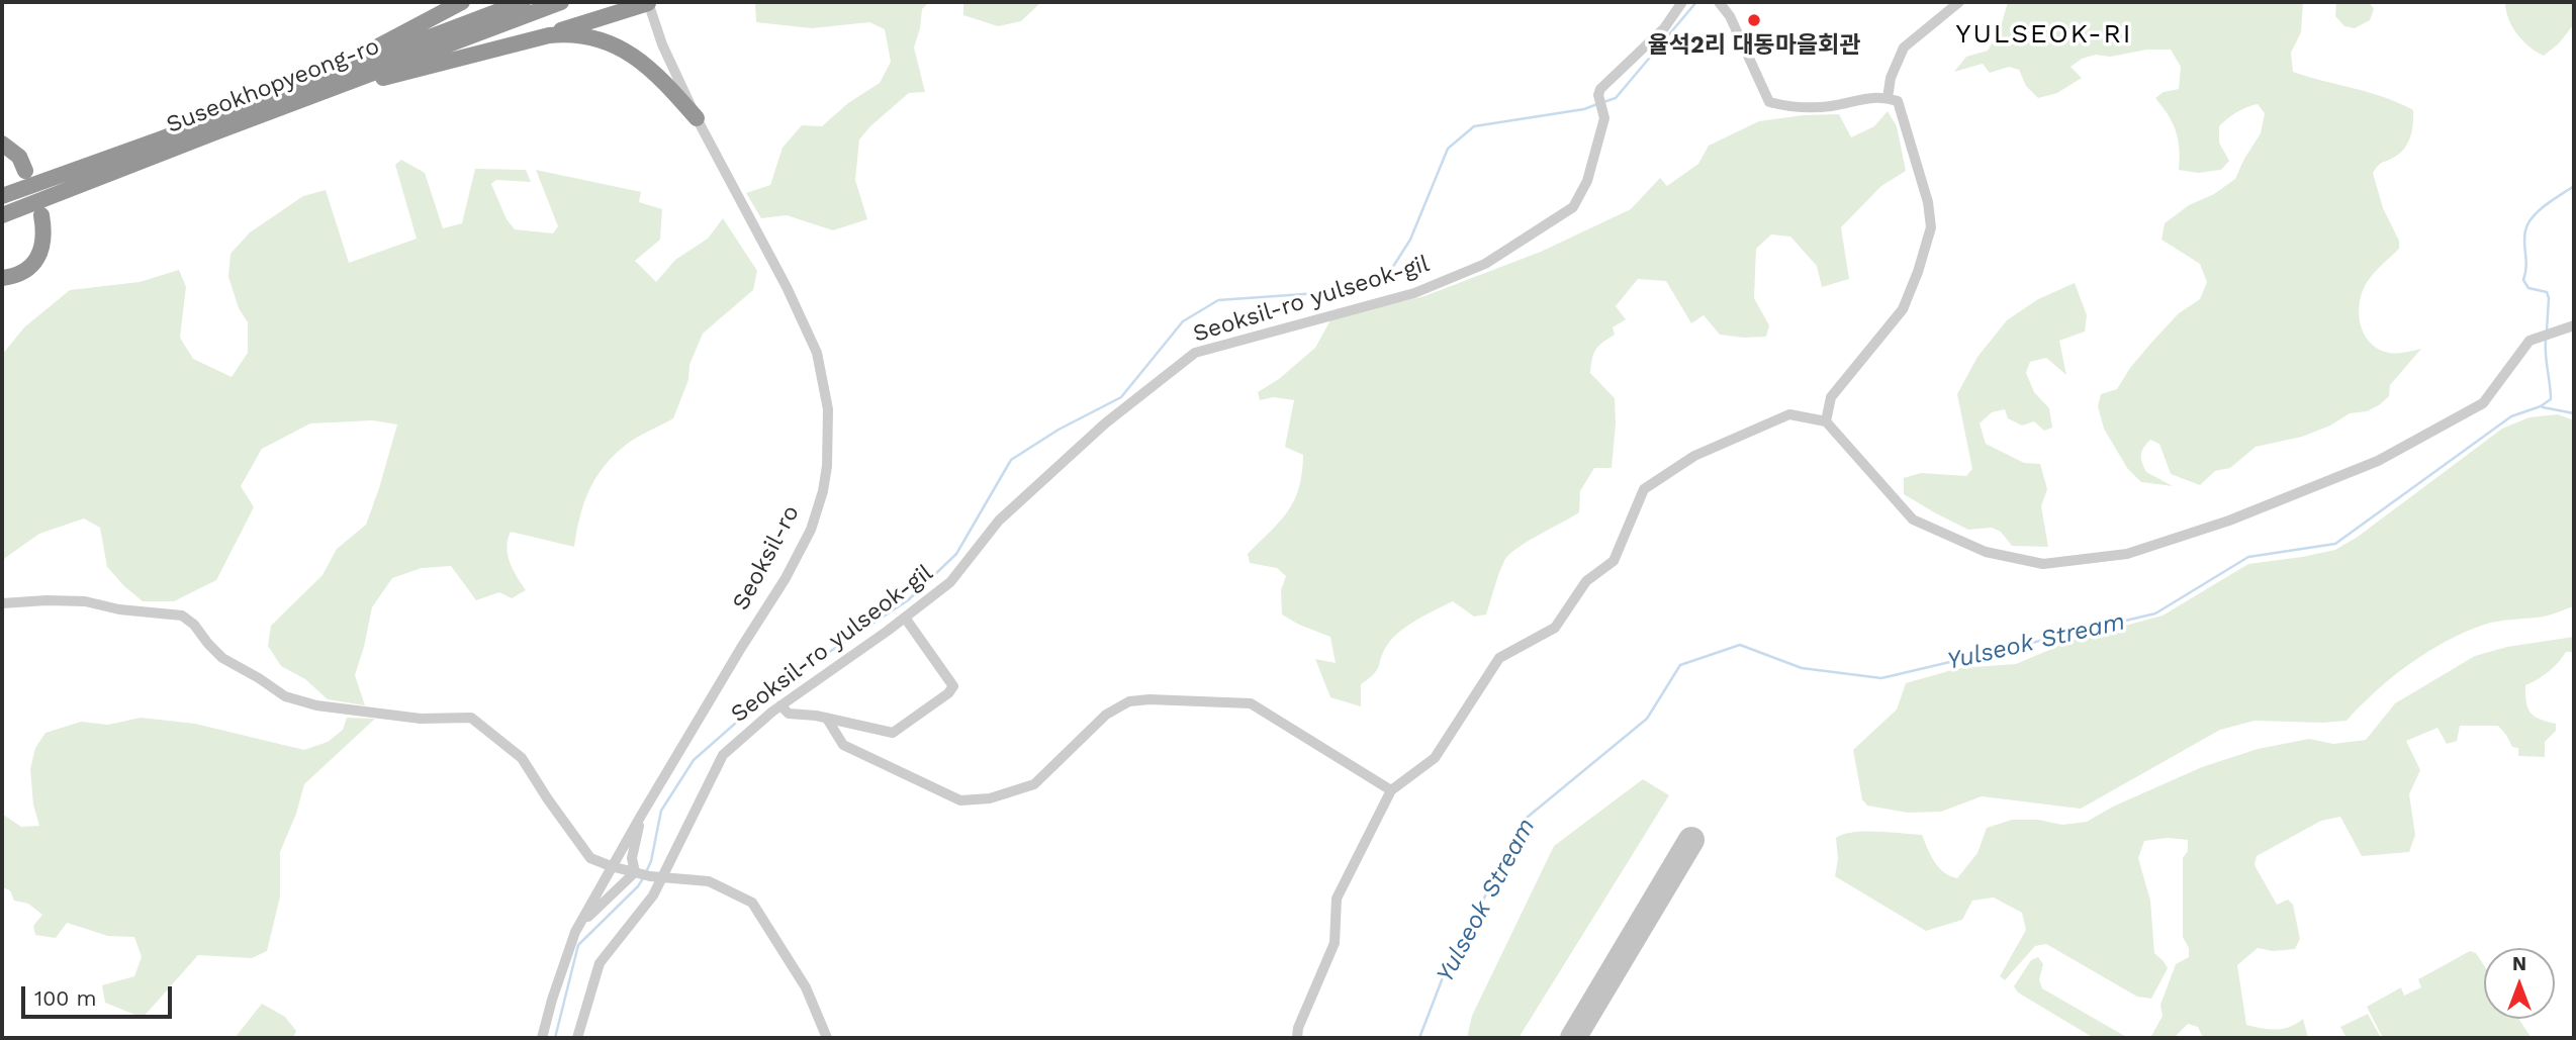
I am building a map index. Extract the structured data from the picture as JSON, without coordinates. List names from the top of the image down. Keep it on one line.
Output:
{"streets":{"highway":["Suseokhopyeong-ro"],"street":["Seoksil-ro yulseok-gil","Seoksil-ro"]},"districts":["YULSEOK-RI"],"water":["Yulseok Stream"],"places":["율석2리 대동마을회관"],"scale_bar":"100 m","north":"top"}
